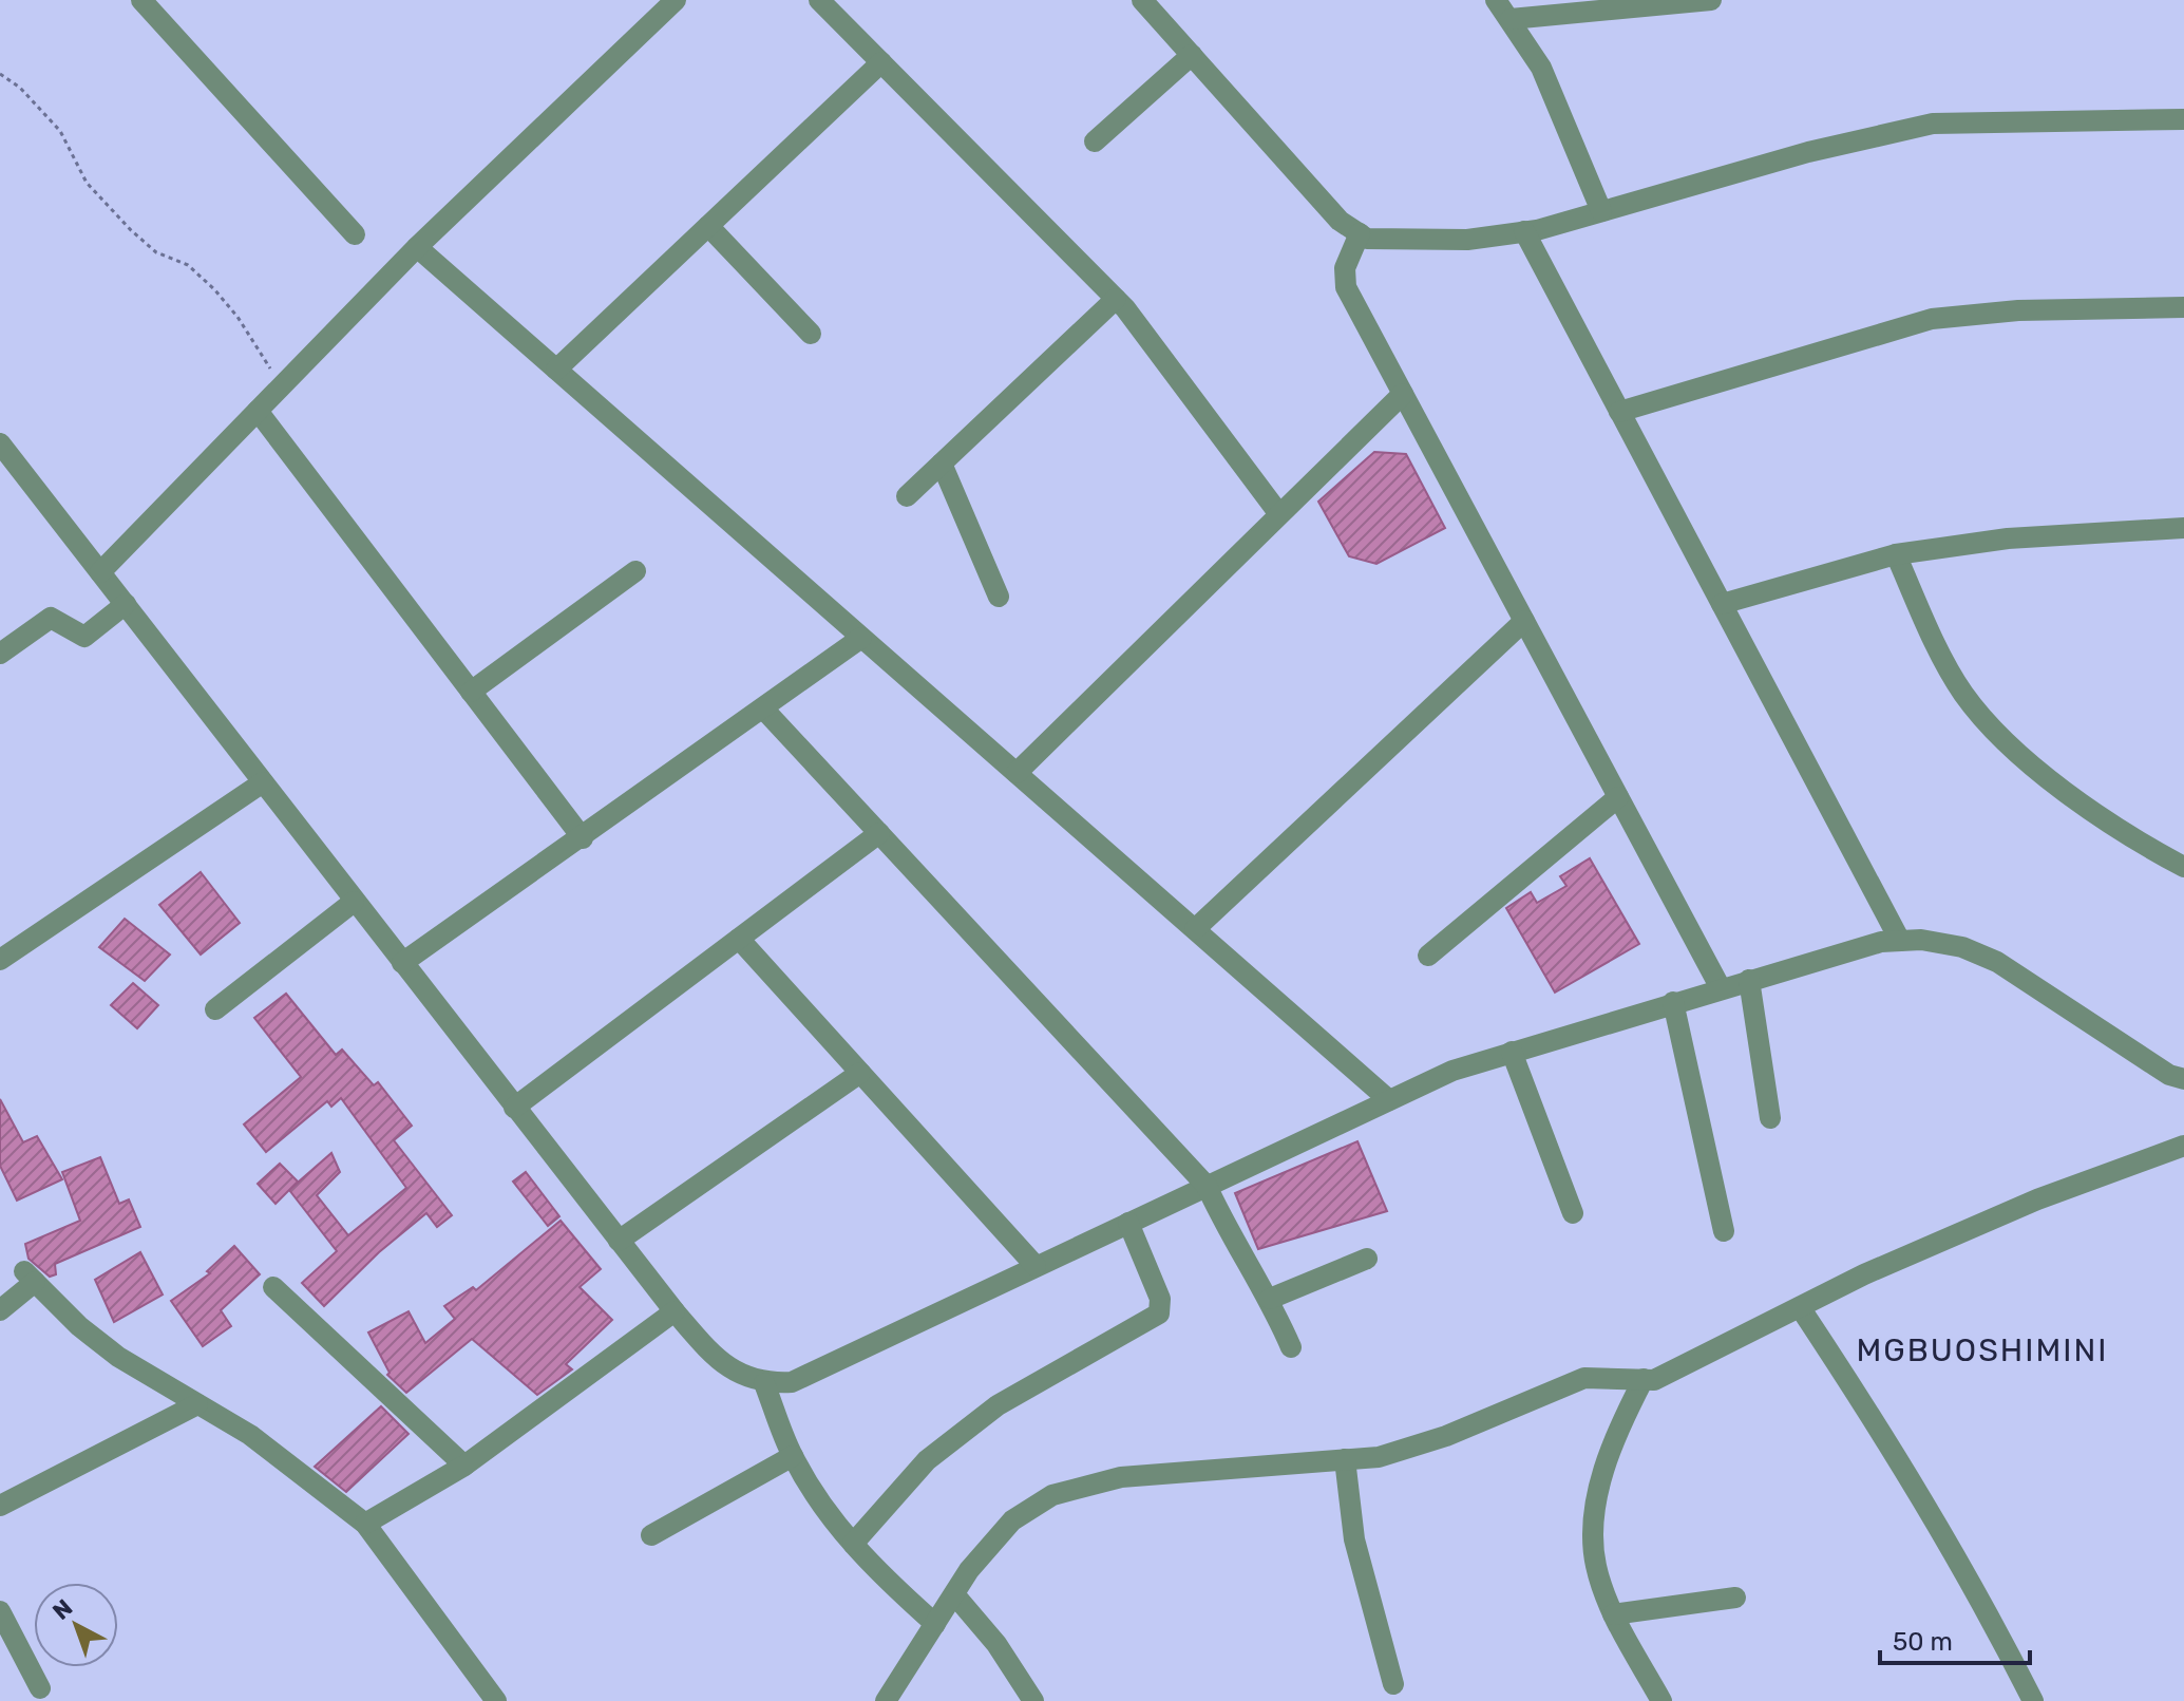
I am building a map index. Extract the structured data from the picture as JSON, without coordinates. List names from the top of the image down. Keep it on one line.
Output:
{"districts":["MGBUOSHIMINI"],"scale_bar":"50 m","north":"top left"}
